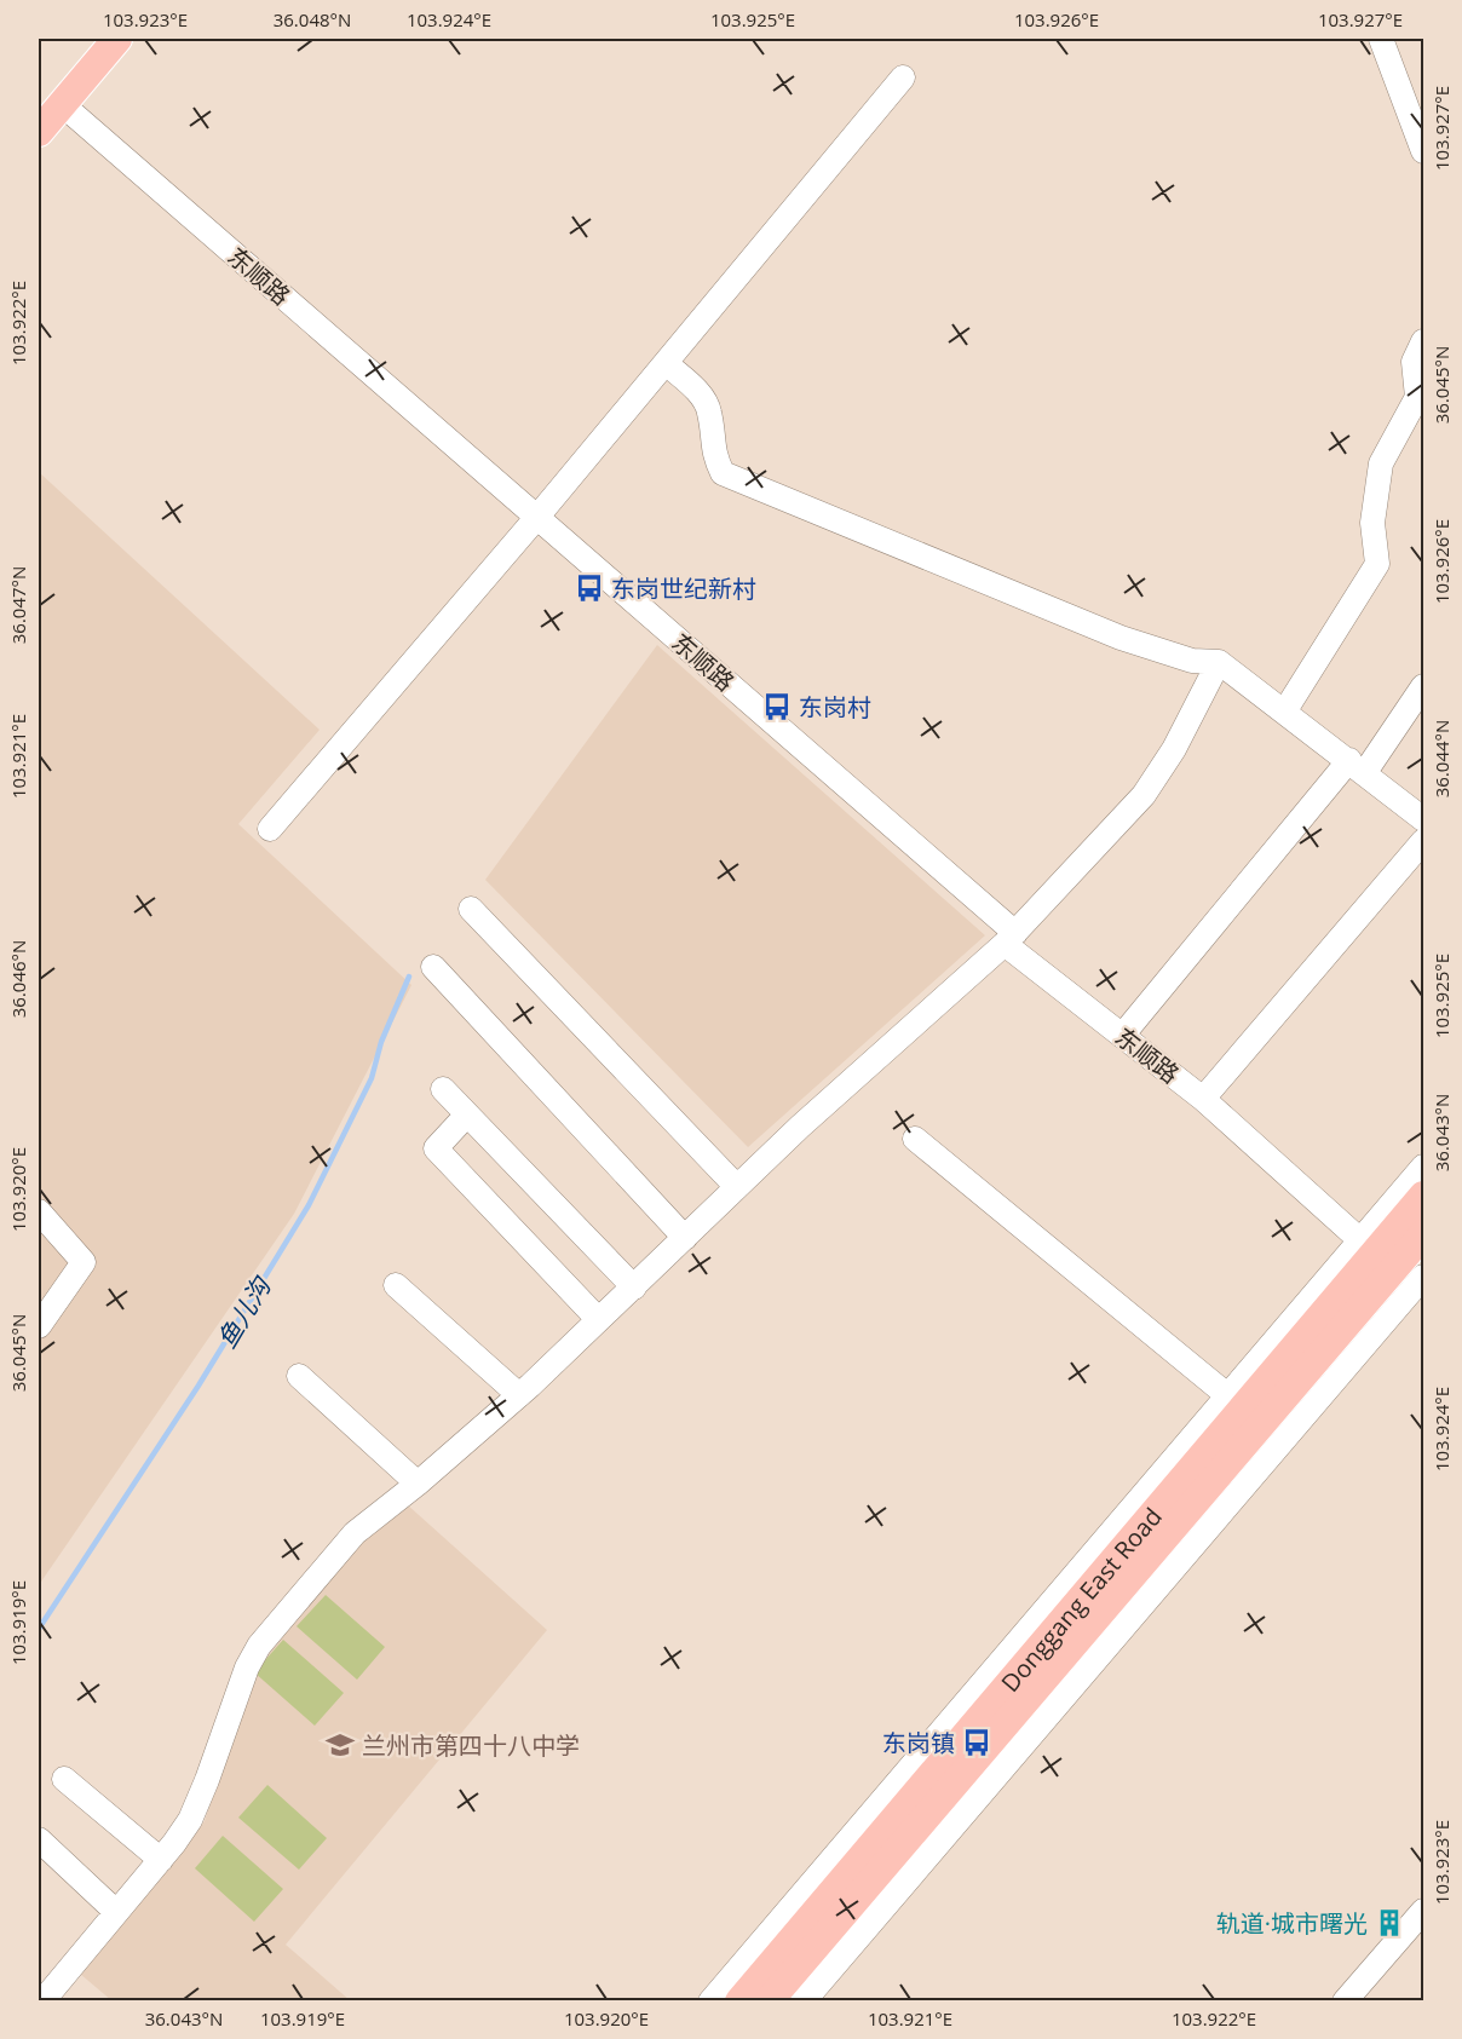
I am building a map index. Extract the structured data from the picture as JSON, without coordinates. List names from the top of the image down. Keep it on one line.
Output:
{"streets":{"main road":["Donggang East Road"],"street":["东顺路"]},"water":["鱼儿沟"],"places":{"bus stop":["东岗世纪新村","东岗村","东岗镇"],"school or university":["兰州市第四十八中学"],"building":["轨道·城市曙光"]},"coordinates":["103.923°E","36.048°N","103.924°E","103.925°E","103.926°E","103.927°E","103.922°E","36.045°N","36.047°N","103.921°E","36.044°N","36.046°N","36.043°N","103.920°E","103.919°E"]}
